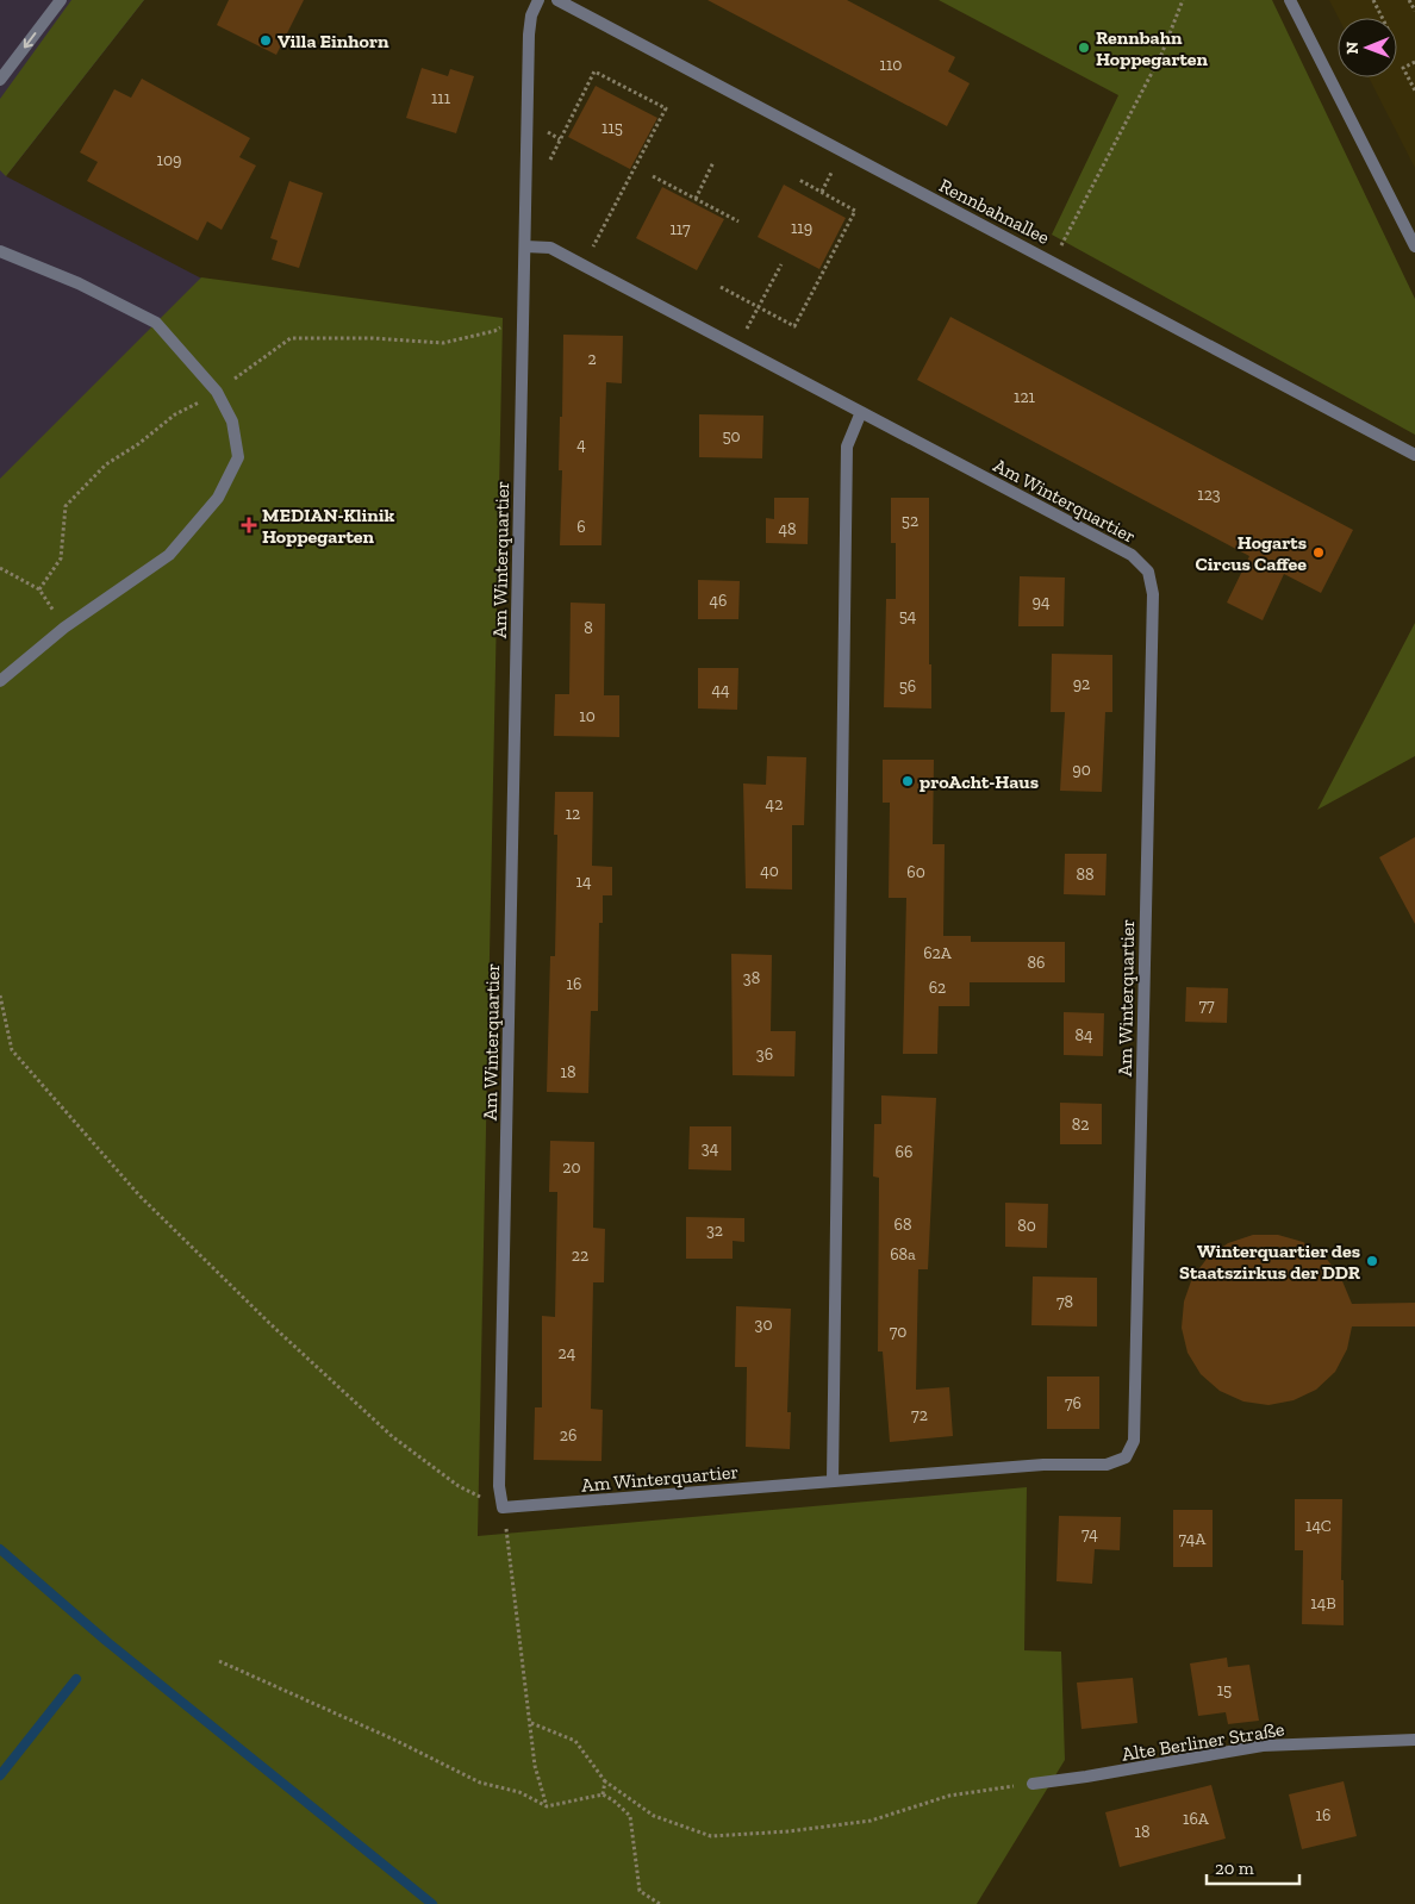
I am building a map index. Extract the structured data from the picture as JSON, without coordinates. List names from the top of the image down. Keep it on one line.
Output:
{"streets":{"street":["Rennbahnallee","Am Winterquartier","Alte Berliner Straße"]},"places":{"other":["Villa Einhorn","Rennbahn Hoppegarten","Hogarts Circus Caffee","proAcht-Haus","Winterquartier des Staatszirkus der DDR"],"health":["MEDIAN-Klinik Hoppegarten"]},"house_numbers":["110","111","115","109","119","117","2","121","50","4","123","52","6","48","46","94","54","8","92","56","44","10","90","42","12","40","60","88","14","62A","86","38","16","62","77","84","36","18","82","34","66","20","68","80","32","68a","22","78","30","70","24","76","72","26","14C","74","74A","14B","15","16","16A","18"],"scale_bar":"20 m","north":"left"}
